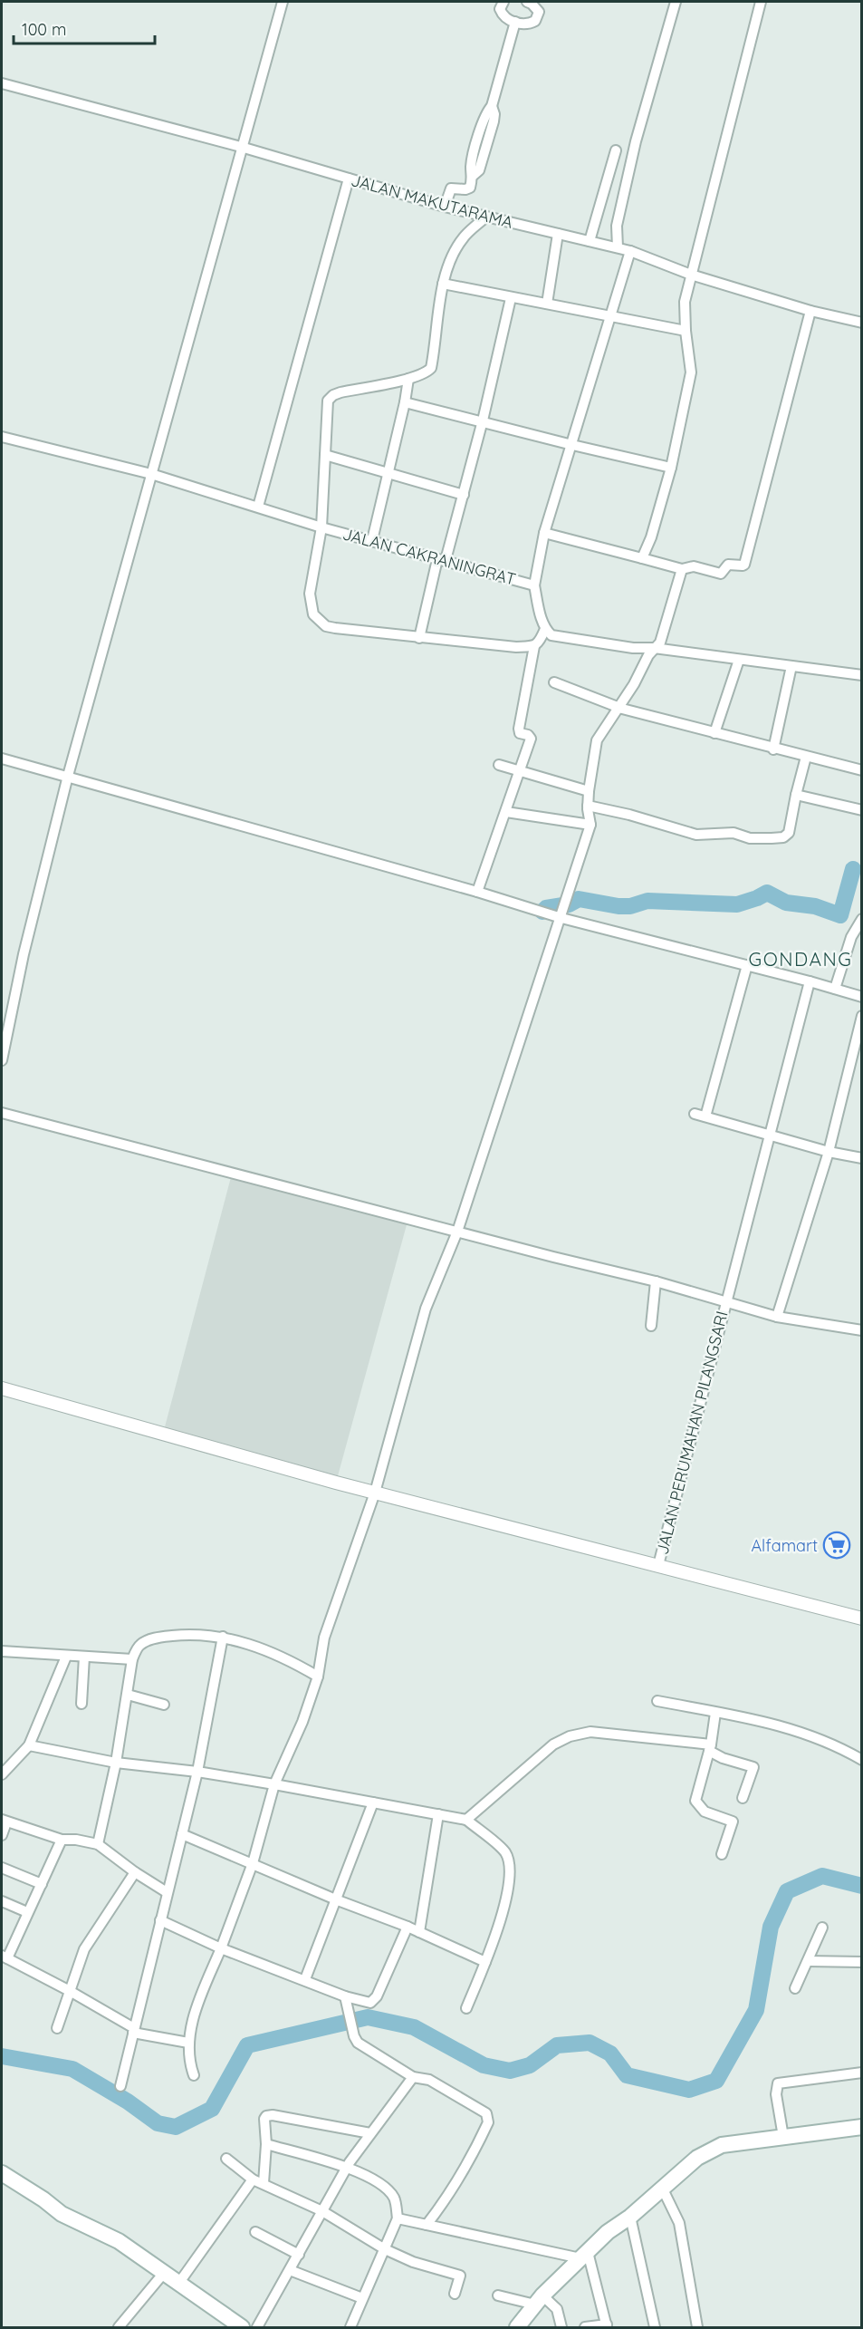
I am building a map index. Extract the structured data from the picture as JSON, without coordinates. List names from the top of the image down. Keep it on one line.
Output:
{"streets":{"street":["JALAN MAKUTARAMA","JALAN CAKRANINGRAT","JALAN PERUMAHAN PILANGSARI"]},"districts":["GONDANG"],"places":{"supermarket":["Alfamart"]},"scale_bar":"100 m"}
